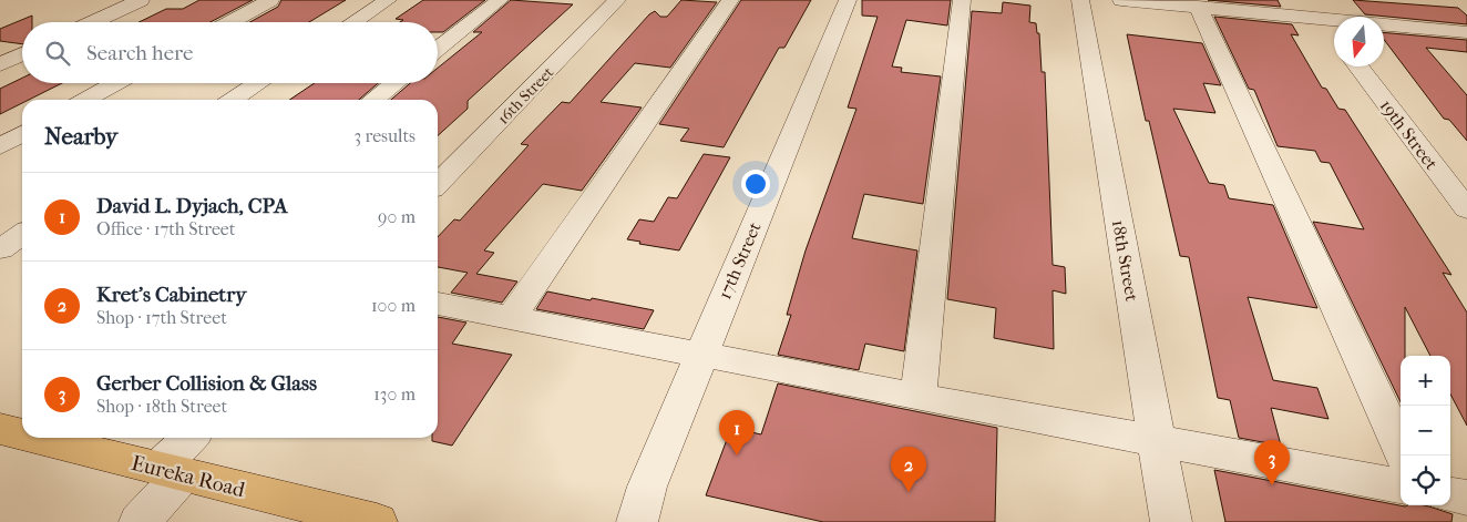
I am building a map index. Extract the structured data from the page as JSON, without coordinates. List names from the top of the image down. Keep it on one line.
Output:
{"streets":{"main road":["Eureka Road"],"street":["16th Street","19th Street","17th Street","18th Street"]},"north":"bottom","page":{"search":"Search here","heading":["Nearby","3 results"],"list":[{"mark":"1","name":"David L. Dyjach, CPA","note":"Office · 17th Street","value":"90 m"},{"mark":"2","name":"Kret's Cabinetry","note":"Shop · 17th Street","value":"100 m"},{"mark":"3","name":"Gerber Collision & Glass","note":"Shop · 18th Street","value":"130 m"}],"map_buttons":["+","−"],"pins":["1","3","2"]}}
